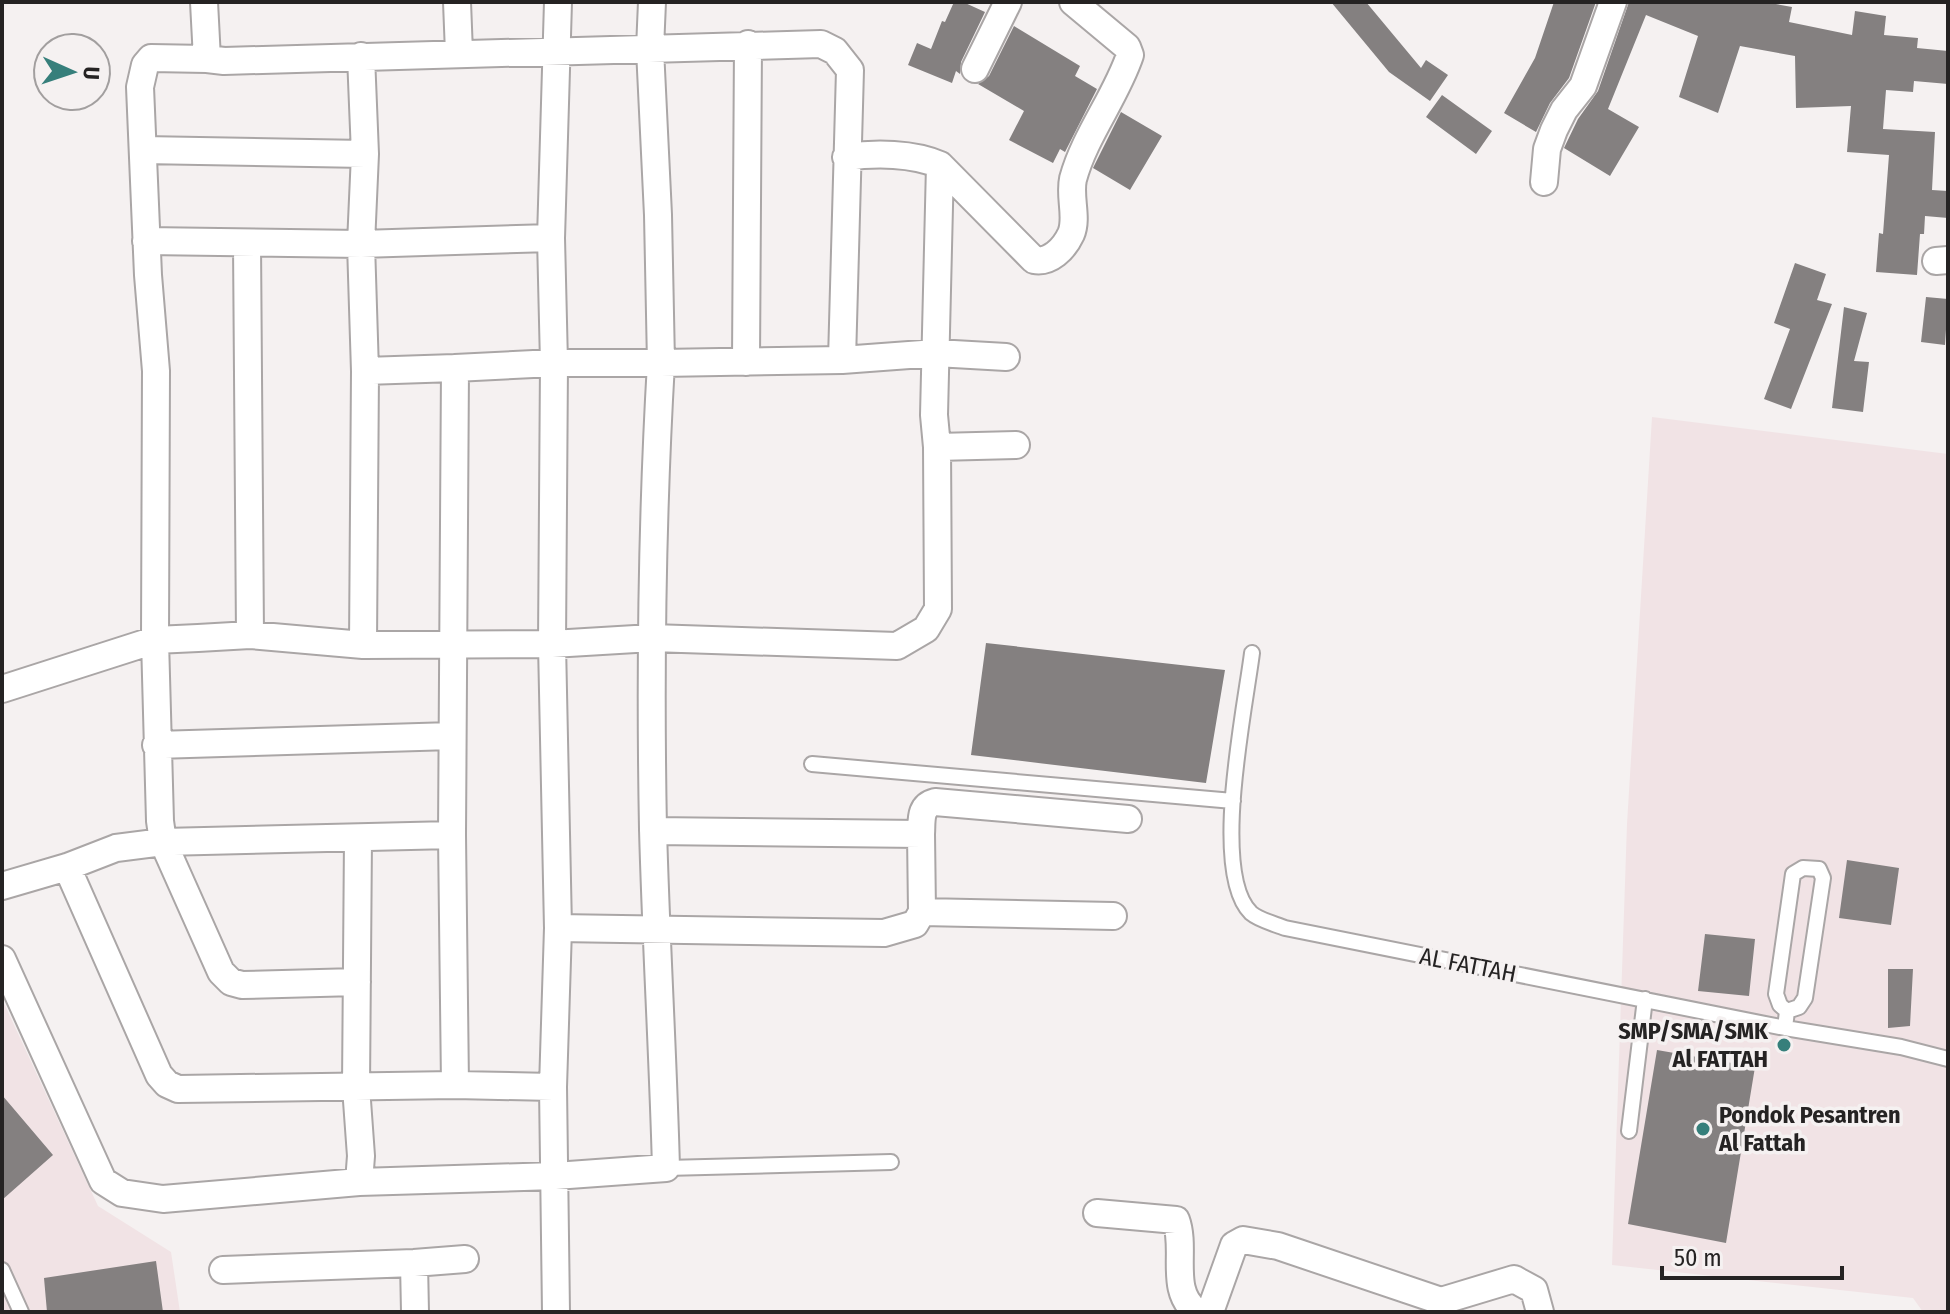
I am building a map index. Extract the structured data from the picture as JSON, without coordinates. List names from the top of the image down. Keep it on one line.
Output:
{"streets":{"lane":["AL FATTAH"]},"places":["SMP/SMA/SMK Al FATTAH","Pondok Pesantren Al Fattah"],"scale_bar":"50 m","north":"right"}
